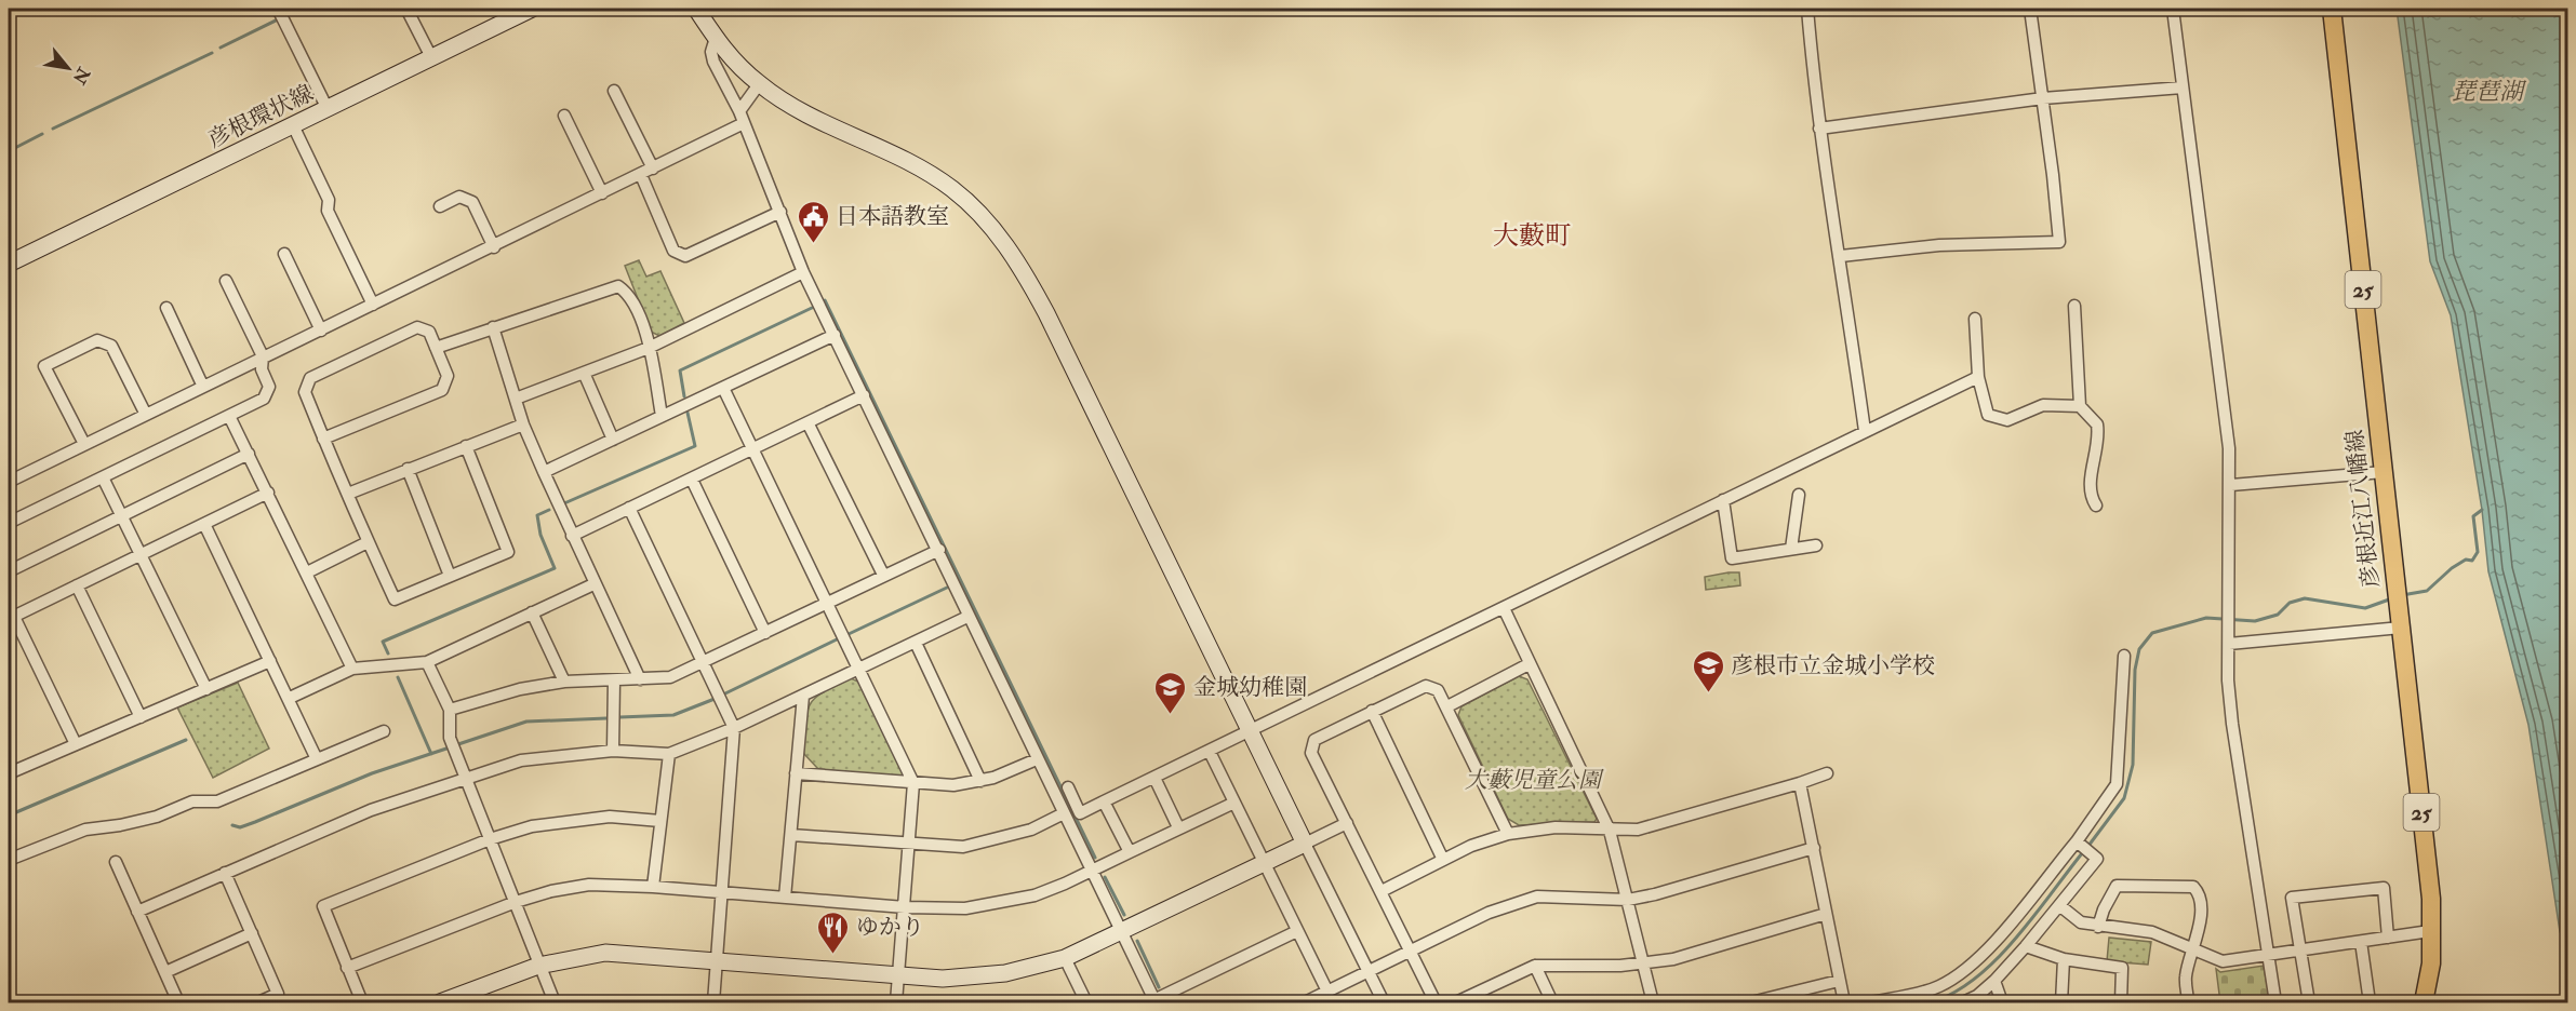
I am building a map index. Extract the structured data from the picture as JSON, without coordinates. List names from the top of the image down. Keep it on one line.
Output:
{"streets":{"main road":["25","彦根近江八幡線"],"street":["彦根環状線"]},"districts":["大藪町"],"water":["琵琶湖"],"parks":["大藪児童公園"],"places":{"public building":["日本語教室"],"school or university":["彦根市立金城小学校","金城幼稚園"],"restaurant":["ゆかり"]},"north":"bottom right"}
